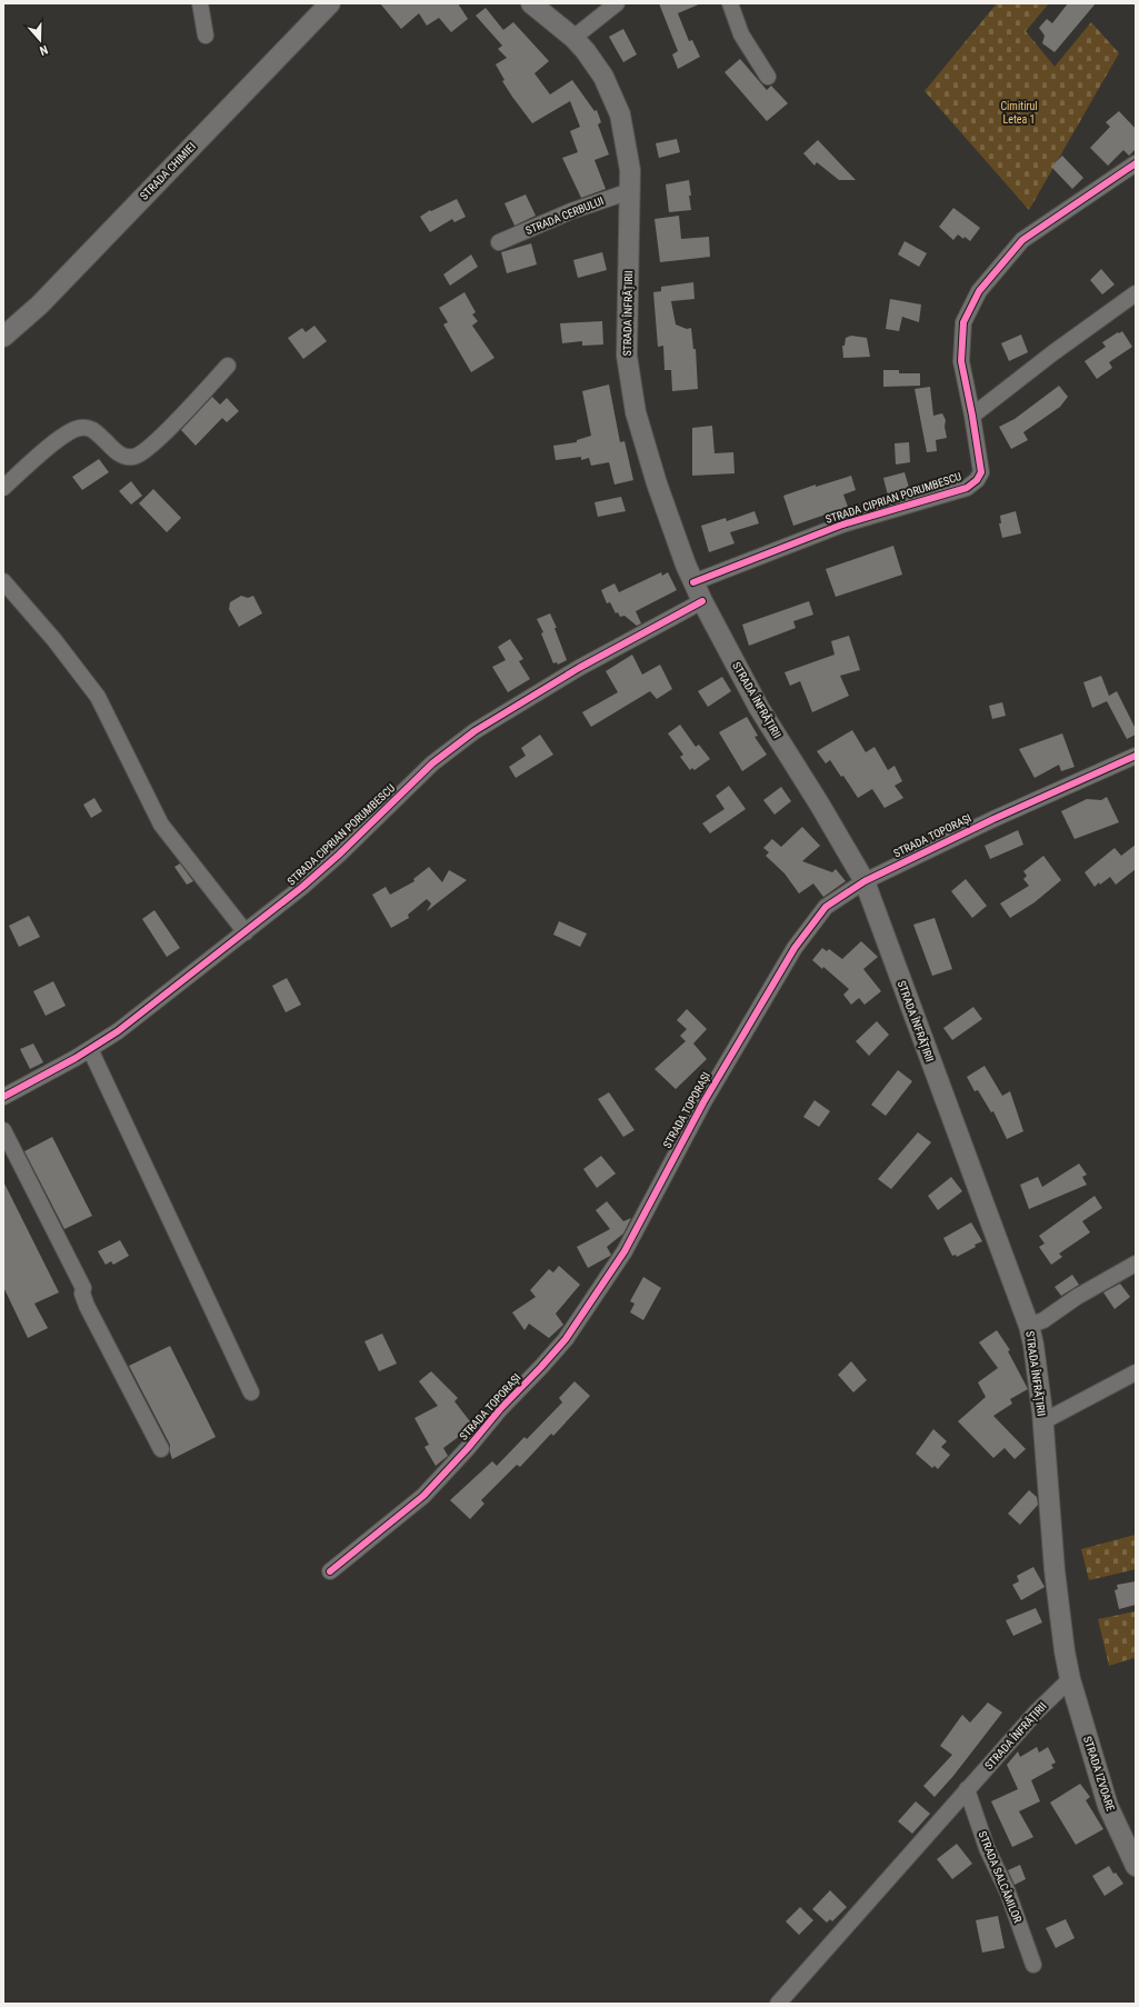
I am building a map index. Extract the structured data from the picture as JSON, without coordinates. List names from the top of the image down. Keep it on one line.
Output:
{"streets":{"main road":["STRADA CHIMIEI","STRADA ÎNFRĂȚIRII","STRADA IZVOARE"],"street":["STRADA CERBULUI","STRADA CIPRIAN PORUMBESCU","STRADA TOPORAȘI","STRADA SALCÂMILOR"]},"crossings":[["STRADA CERBULUI","STRADA ÎNFRĂȚIRII"],["STRADA ÎNFRĂȚIRII","STRADA CIPRIAN PORUMBESCU"],["STRADA ÎNFRĂȚIRII","STRADA TOPORAȘI"],["STRADA ÎNFRĂȚIRII","STRADA IZVOARE"],["STRADA ÎNFRĂȚIRII","STRADA SALCÂMILOR"]],"parks":["Cimitirul Letea 1"],"north":"bottom"}
